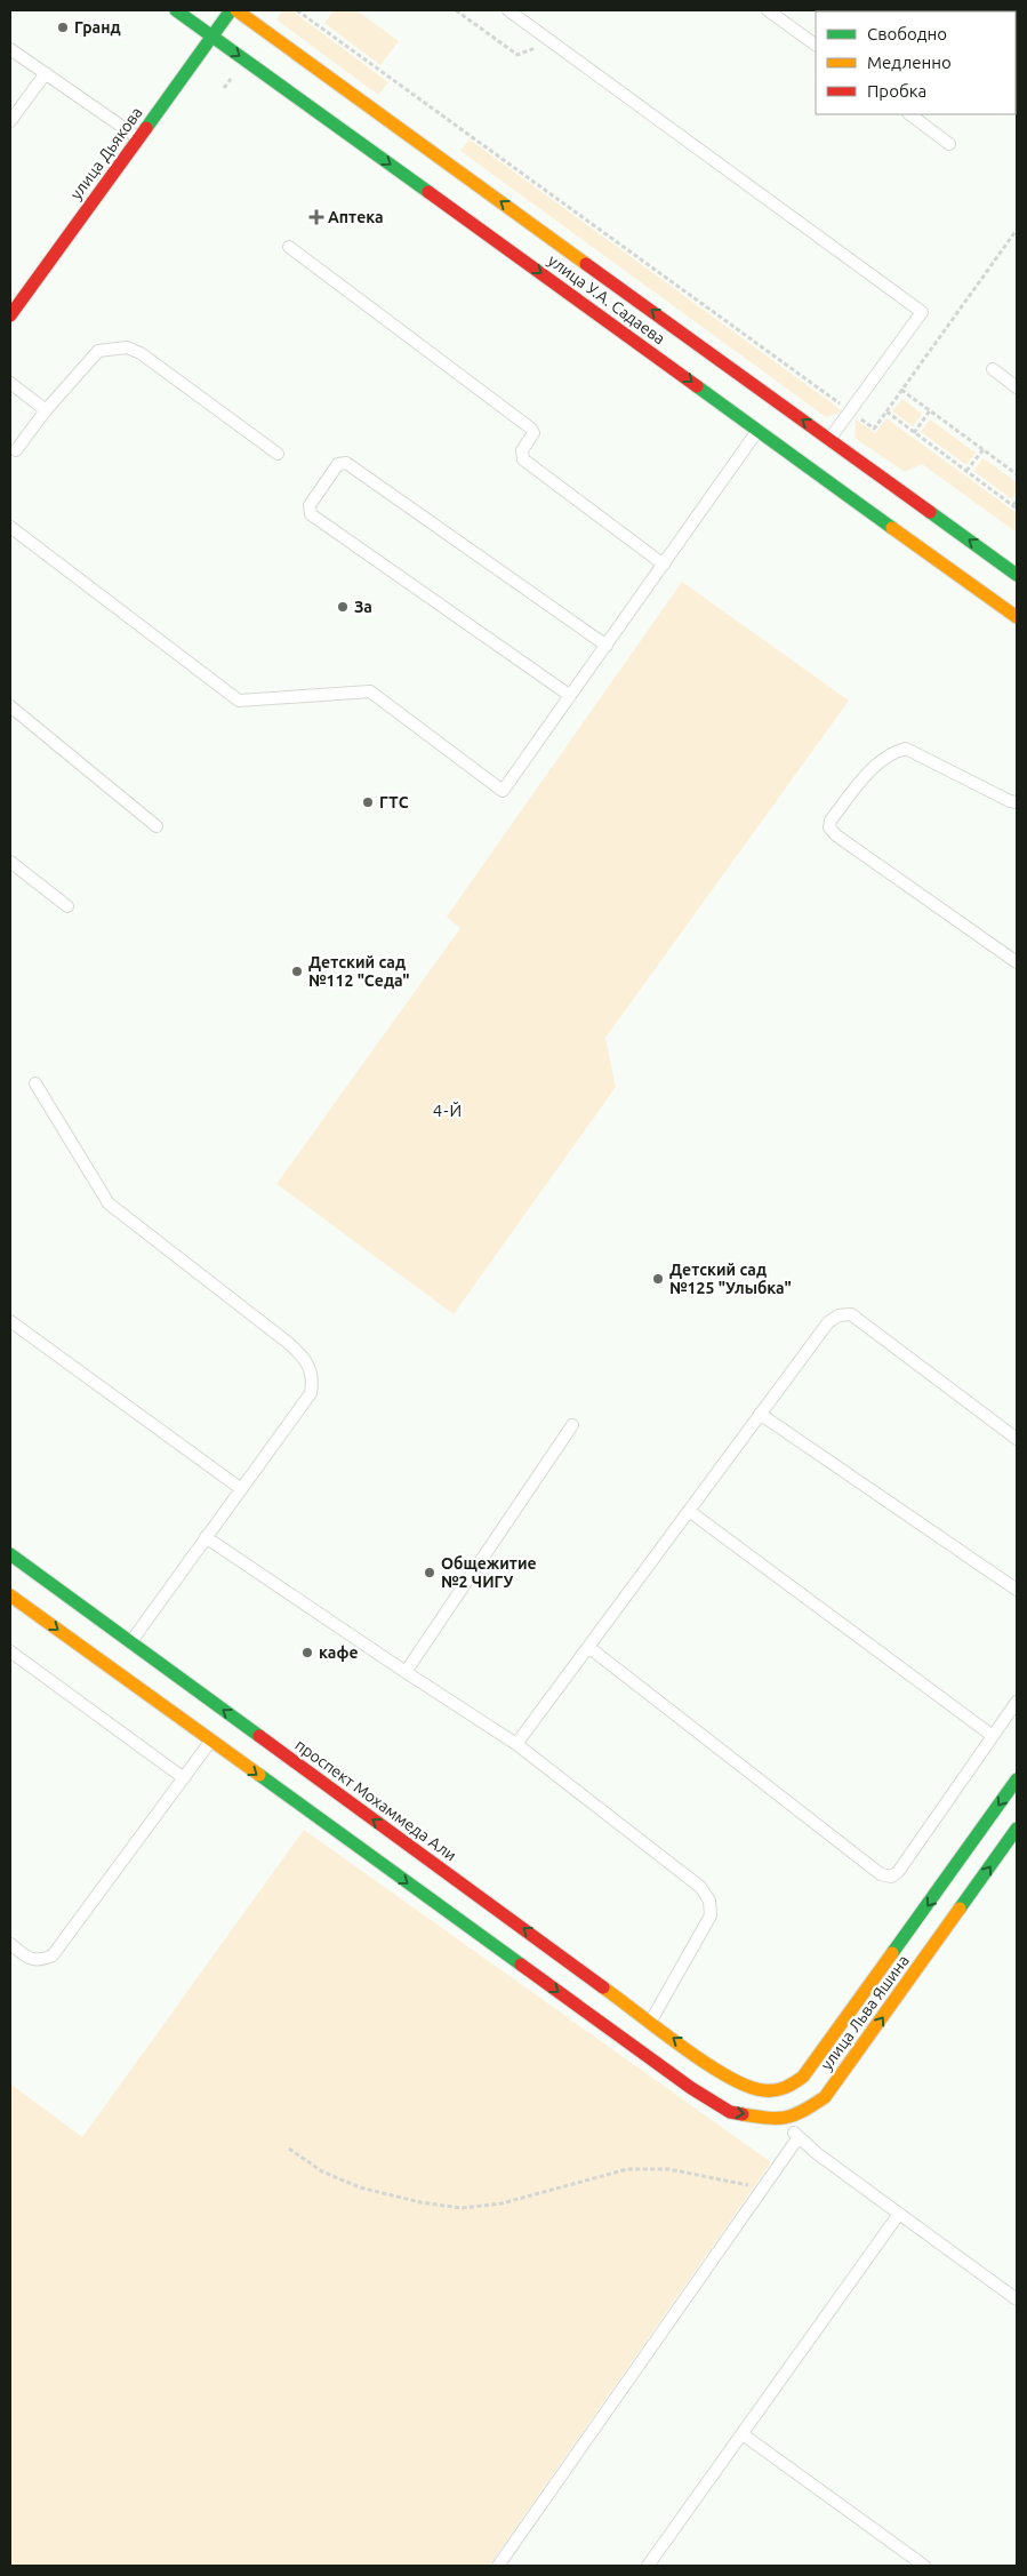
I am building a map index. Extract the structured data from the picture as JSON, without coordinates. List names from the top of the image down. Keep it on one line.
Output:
{"streets":{"main road":["улица Дьякова","улица У.А. Садаева","проспект Мохаммеда Али","улица Льва Яшина"]},"crossings":[["улица Дьякова","улица У.А. Садаева"],["проспект Мохаммеда Али","улица Льва Яшина"]],"one_way":["проспект Мохаммеда Али"],"districts":["4-Й"],"places":{"other":["Гранд","За","ГТС","Детский сад №112 \"Седа\"","Детский сад №125 \"Улыбка\"","Общежитие №2 ЧИГУ","кафе"],"health":["Аптека"]},"legend":["Свободно","Медленно","Пробка"]}
